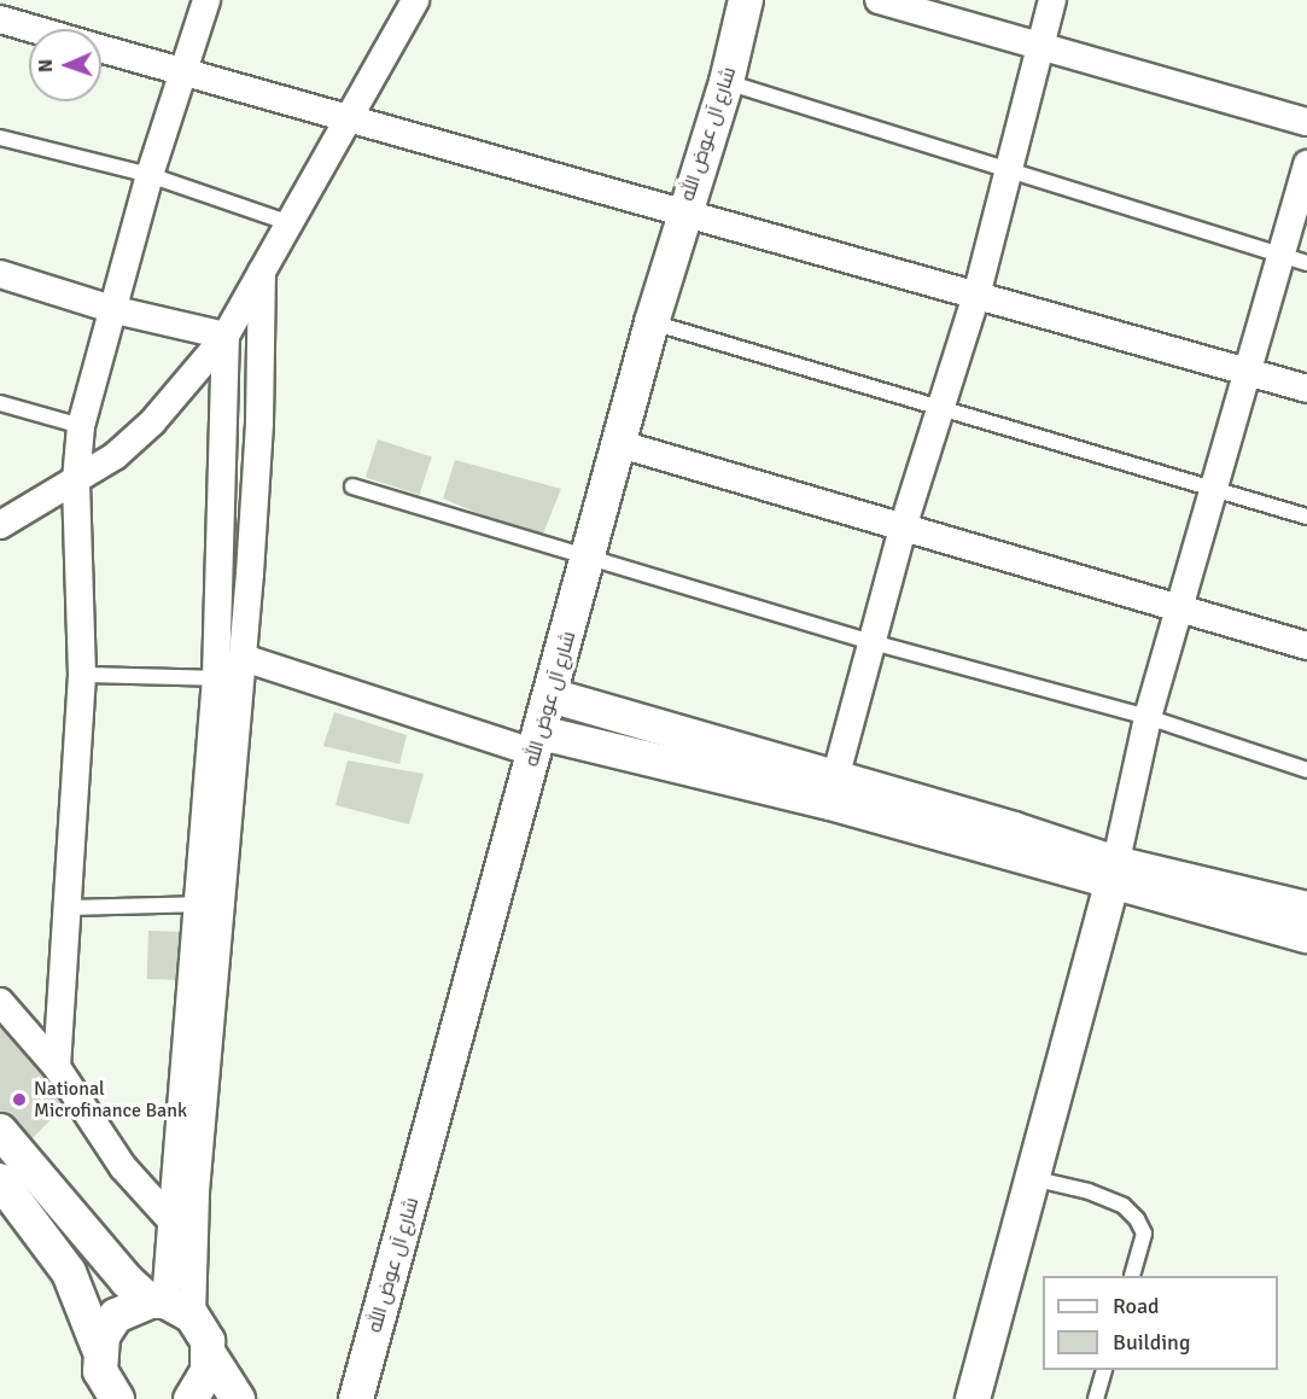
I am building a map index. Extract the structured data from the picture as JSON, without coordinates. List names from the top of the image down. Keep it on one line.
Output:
{"streets":{"street":["شارع آل عوض الله"]},"places":["National Microfinance Bank"],"legend":["Road","Building"],"north":"left"}
